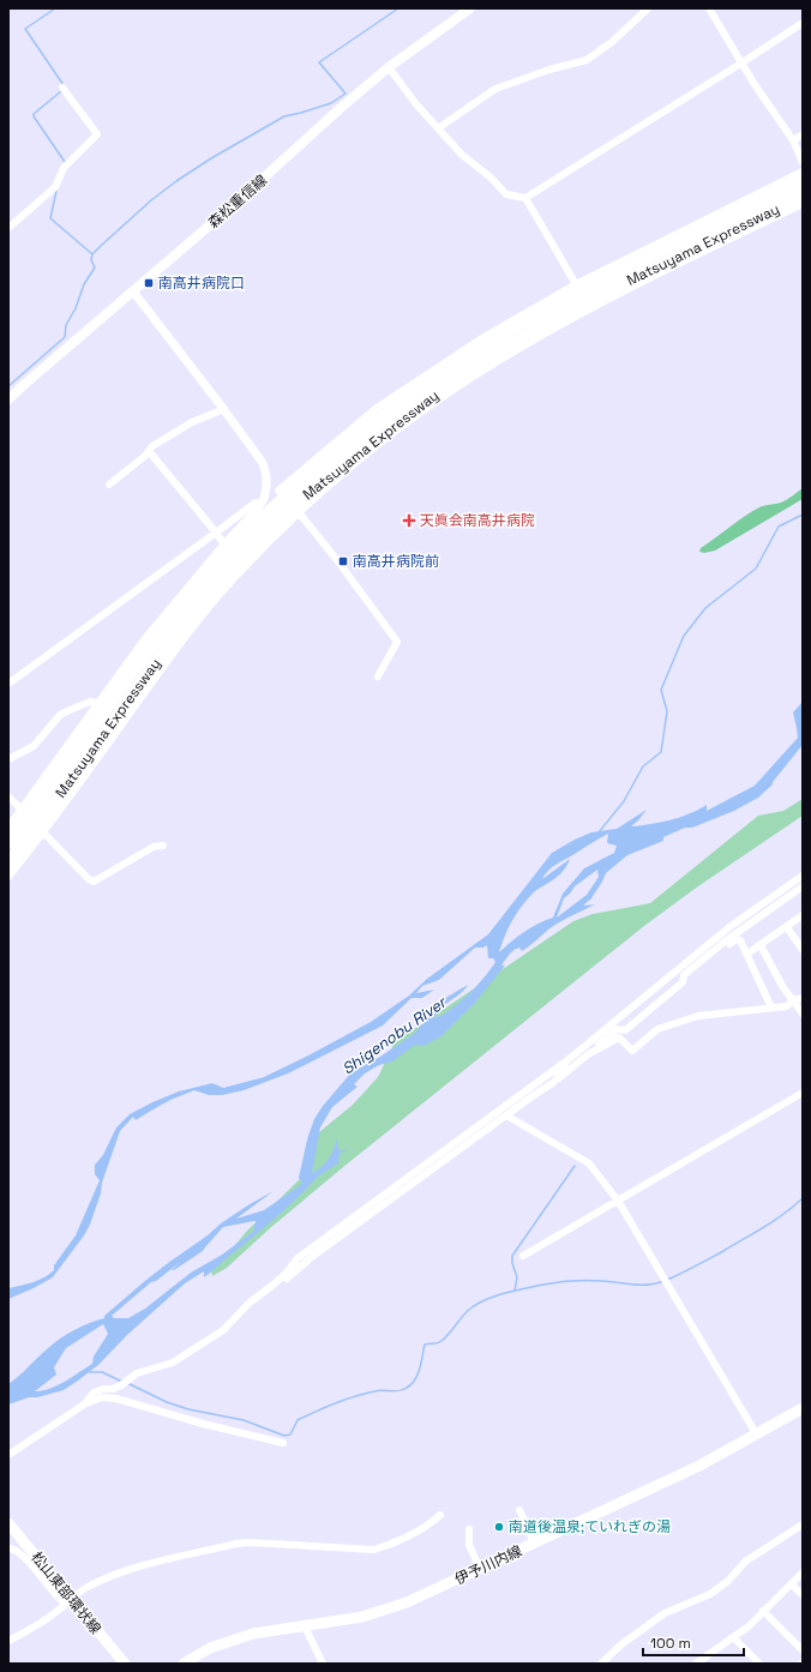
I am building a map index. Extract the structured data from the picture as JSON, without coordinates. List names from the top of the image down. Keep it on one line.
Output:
{"streets":{"highway":["Matsuyama Expressway"],"main road":["森松重信線","伊予川内線","松山東部環状線"]},"water":["Shigenobu River"],"places":{"transit":["南高井病院口","南高井病院前"],"health":["天眞会南高井病院"],"other":["南道後温泉;ていれぎの湯"]},"scale_bar":"100 m"}
